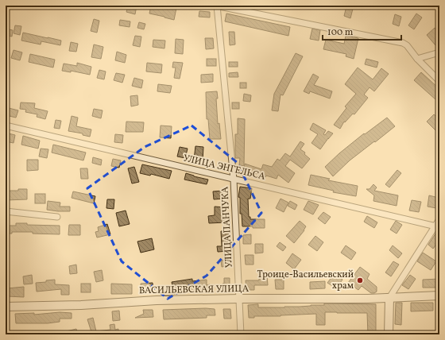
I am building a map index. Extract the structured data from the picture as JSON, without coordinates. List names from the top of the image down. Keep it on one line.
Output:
{"streets":{"main road":["ВАСИЛЬЕВСКАЯ УЛИЦА"],"street":["УЛИЦА ЭНГЕЛЬСА","УЛИЦА ПАНЧУКА"]},"crossings":[["УЛИЦА ЭНГЕЛЬСА","УЛИЦА ПАНЧУКА"],["УЛИЦА ПАНЧУКА","ВАСИЛЬЕВСКАЯ УЛИЦА"]],"places":["Троице-Васильевский храм"],"scale_bar":"100 m"}
